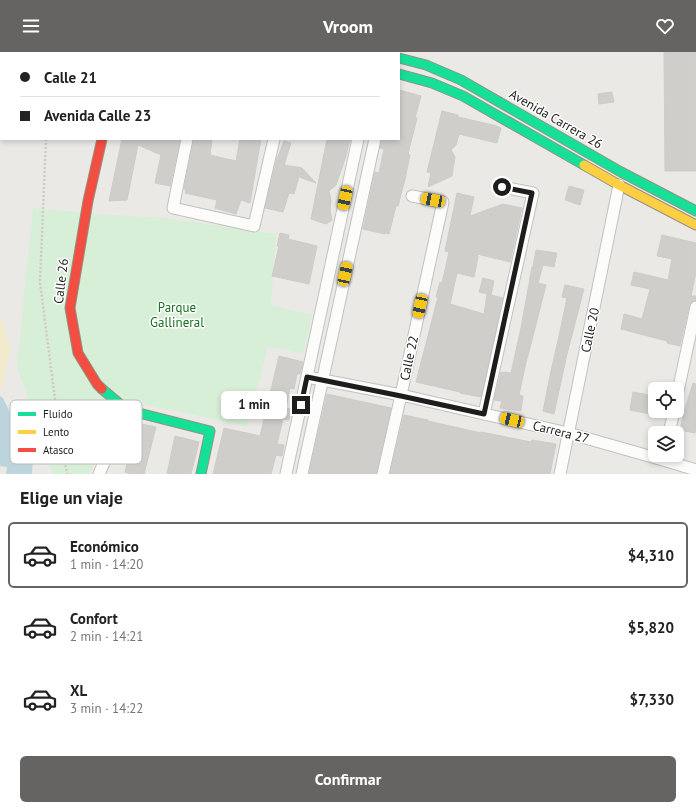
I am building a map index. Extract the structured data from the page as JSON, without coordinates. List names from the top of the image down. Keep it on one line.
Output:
{"streets":{"main road":["Avenida Carrera 26","Calle 26"],"street":["Calle 20","Calle 22","Carrera 27"]},"crossings":[["Avenida Carrera 26","Calle 20"],["Calle 20","Carrera 27"],["Calle 22","Carrera 27"]],"parks":["Parque Gallineral"],"legend":["Fluido","Lento","Atasco"],"page":{"header":"Vroom","banner":["Calle 21","Avenida Calle 23"],"bubble":"1 min","heading":"Elige un viaje","list":[{"name":"Económico","note":"1 min · 14:20","value":"$4,310"},{"name":"Confort","note":"2 min · 14:21","value":"$5,820"},{"name":"XL","note":"3 min · 14:22","value":"$7,330"}],"buttons":"Confirmar"}}
